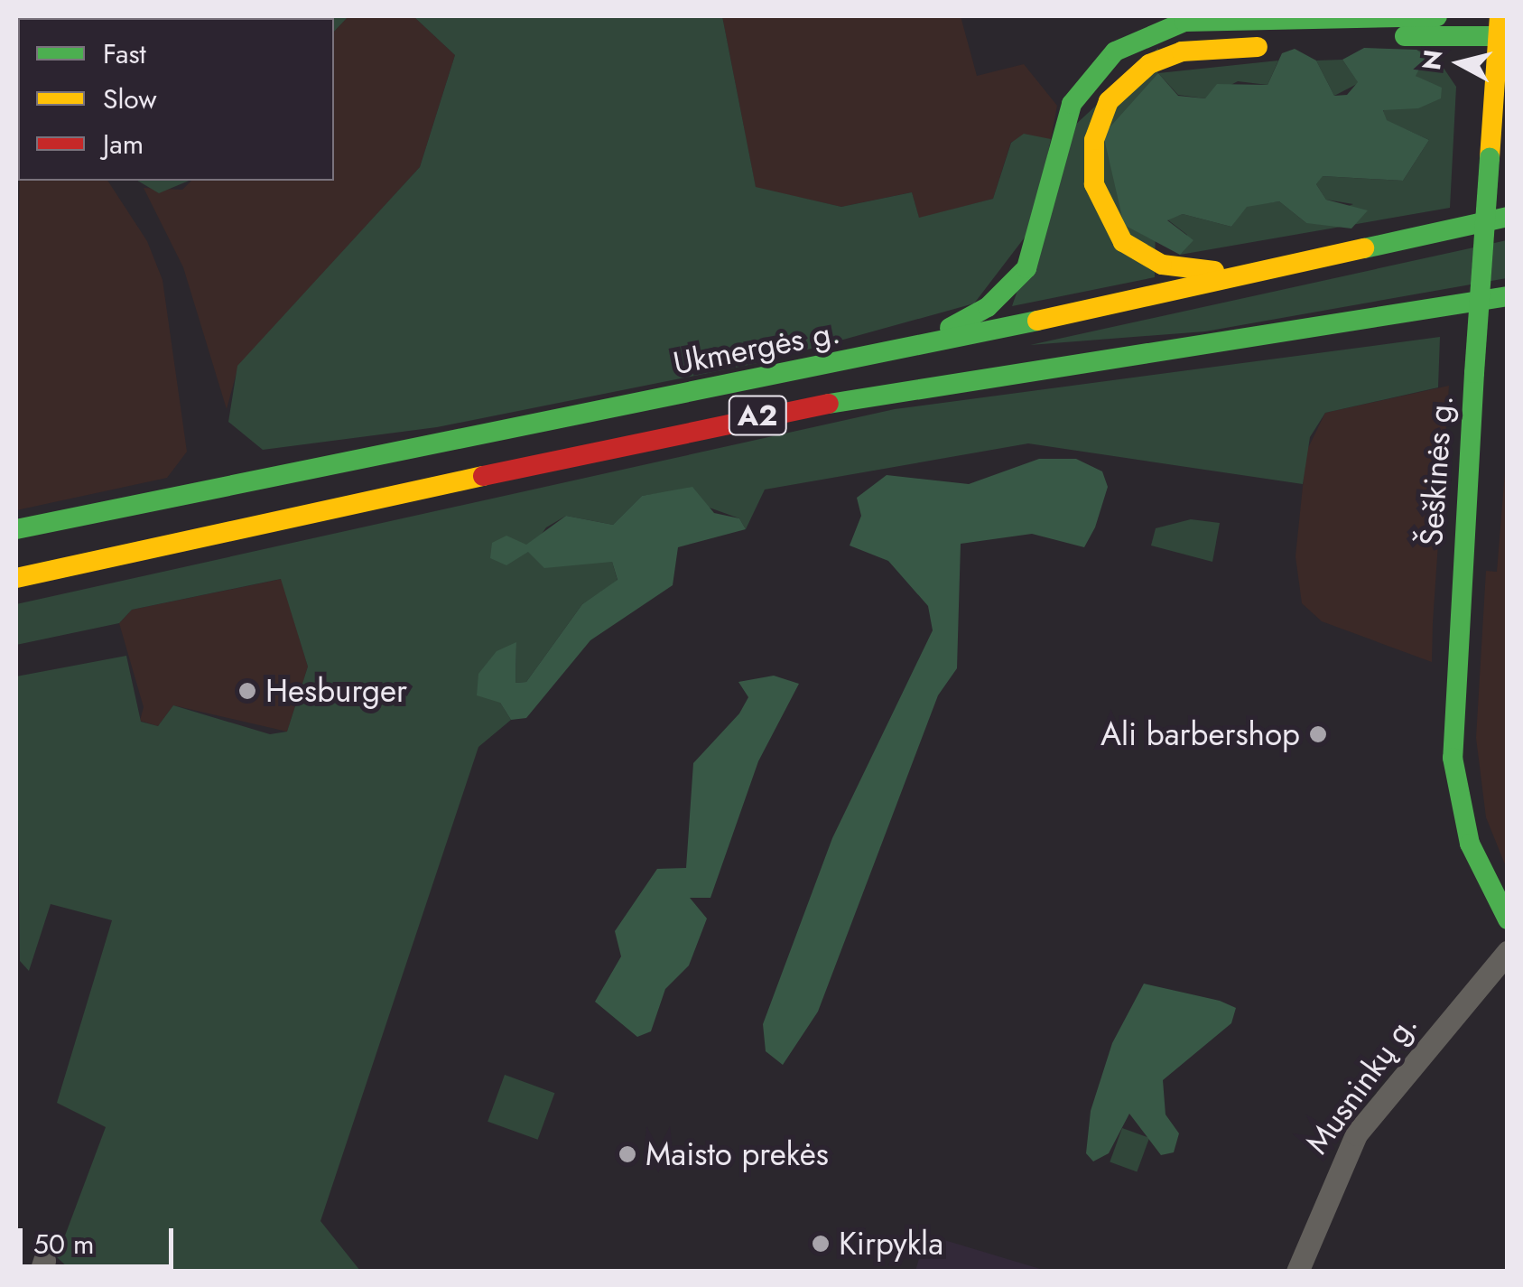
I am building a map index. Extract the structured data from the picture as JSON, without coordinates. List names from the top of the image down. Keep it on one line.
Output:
{"streets":{"main road":["Ukmergės g.","A2","Šeškinės g."],"street":["Musninkų g."]},"places":["Hesburger","Ali barbershop","Maisto prekės","Kirpykla"],"legend":["Fast","Slow","Jam"],"scale_bar":"50 m","north":"left"}
